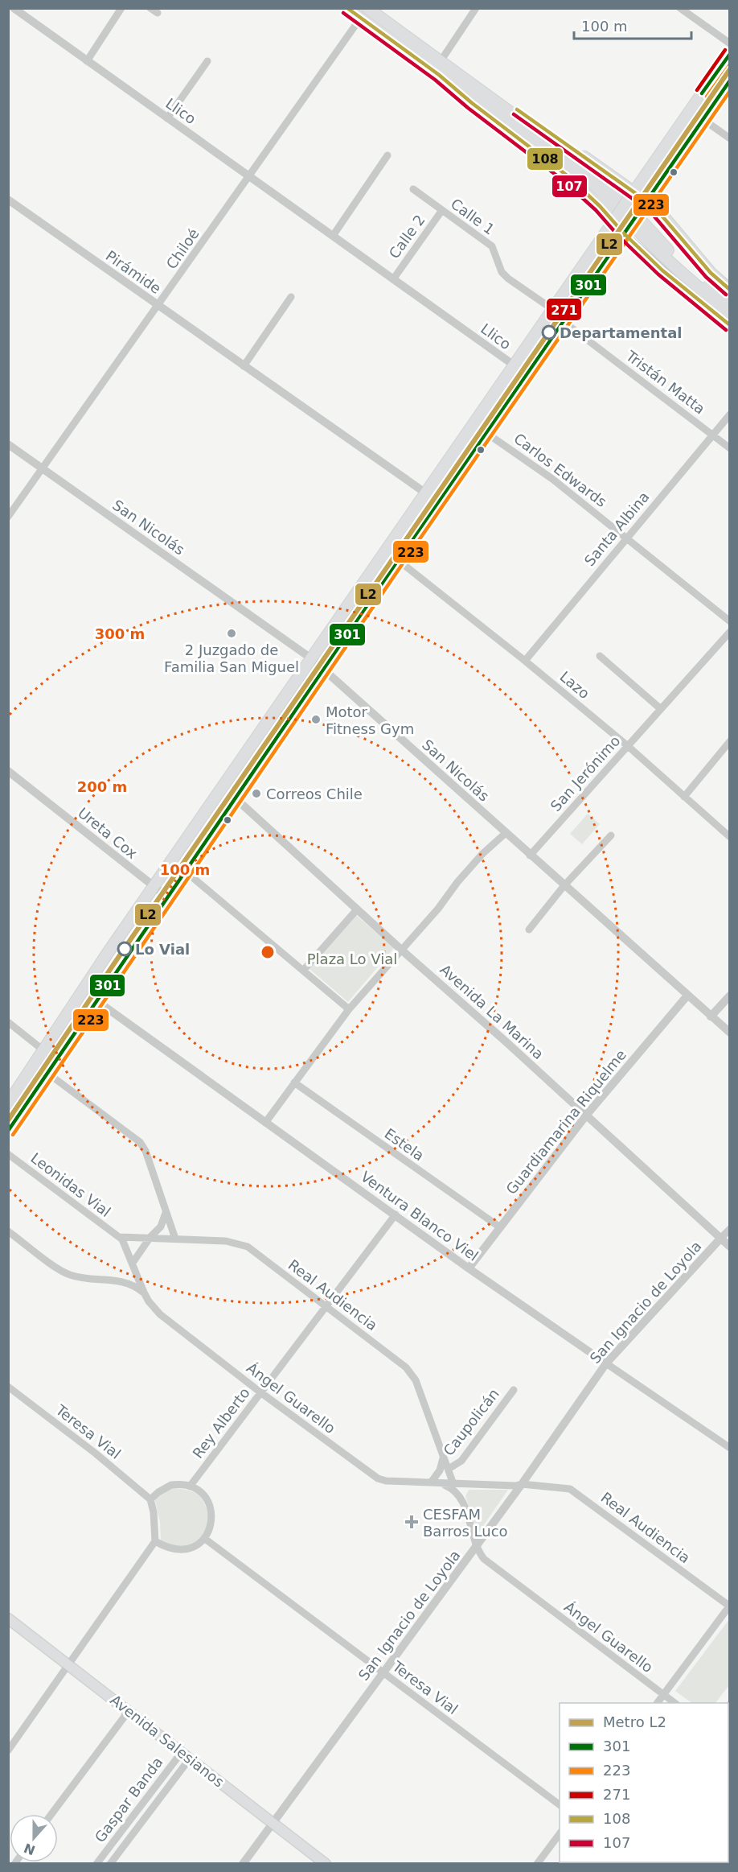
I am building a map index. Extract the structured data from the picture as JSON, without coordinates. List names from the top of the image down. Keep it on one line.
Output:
{"streets":{"main road":["Avenida Salesianos"],"street":["Llico","Calle 1","Calle 2","Chiloé","Pirámide","Tristán Matta","Carlos Edwards","San Nicolás","Santa Albina","Lazo","San Jerónimo","Ureta Cox","Avenida La Marina","Guardiamarina Riquelme","Estela","Leonidas Vial","Ventura Blanco Viel","Real Audiencia","San Ignacio de Loyola","Ángel Guarello","Caupolicán","Rey Alberto","Teresa Vial","Gaspar Banda"]},"crossings":[["Llico","Calle 2"],["Llico","Chiloé"],["Calle 1","Calle 2"],["Chiloé","Pirámide"],["Chiloé","San Nicolás"],["Tristán Matta","Santa Albina"],["Carlos Edwards","Santa Albina"],["San Nicolás","San Jerónimo"],["San Nicolás","Guardiamarina Riquelme"],["Santa Albina","Lazo"],["Lazo","San Jerónimo"],["Avenida La Marina","Guardiamarina Riquelme"],["Avenida La Marina","San Ignacio de Loyola"],["Guardiamarina Riquelme","Estela"],["Guardiamarina Riquelme","Ventura Blanco Viel"],["Leonidas Vial","Real Audiencia"],["Leonidas Vial","Ángel Guarello"],["Ventura Blanco Viel","San Ignacio de Loyola"],["Ventura Blanco Viel","Rey Alberto"],["Real Audiencia","San Ignacio de Loyola"],["Real Audiencia","Ángel Guarello"],["Real Audiencia","Caupolicán"],["Real Audiencia","Rey Alberto"],["San Ignacio de Loyola","Ángel Guarello"],["San Ignacio de Loyola","Teresa Vial"],["San Ignacio de Loyola","Avenida Salesianos"],["Ángel Guarello","Rey Alberto"],["Rey Alberto","Teresa Vial"],["Avenida Salesianos","Gaspar Banda"]],"parks":["Plaza Lo Vial"],"places":{"other":["Departamental","2 Juzgado de Familia San Miguel","Motor Fitness Gym","Correos Chile","Lo Vial"],"health":["CESFAM Barros Luco"]},"lines":["transit line 108","transit line 107","transit line 271","transit line 301","transit line 223","metro line L2"],"legend":["Metro L2","301","223","271","108","107"],"scale_bar":"100 m","north":"bottom","rings":["300 m","200 m","100 m"]}
